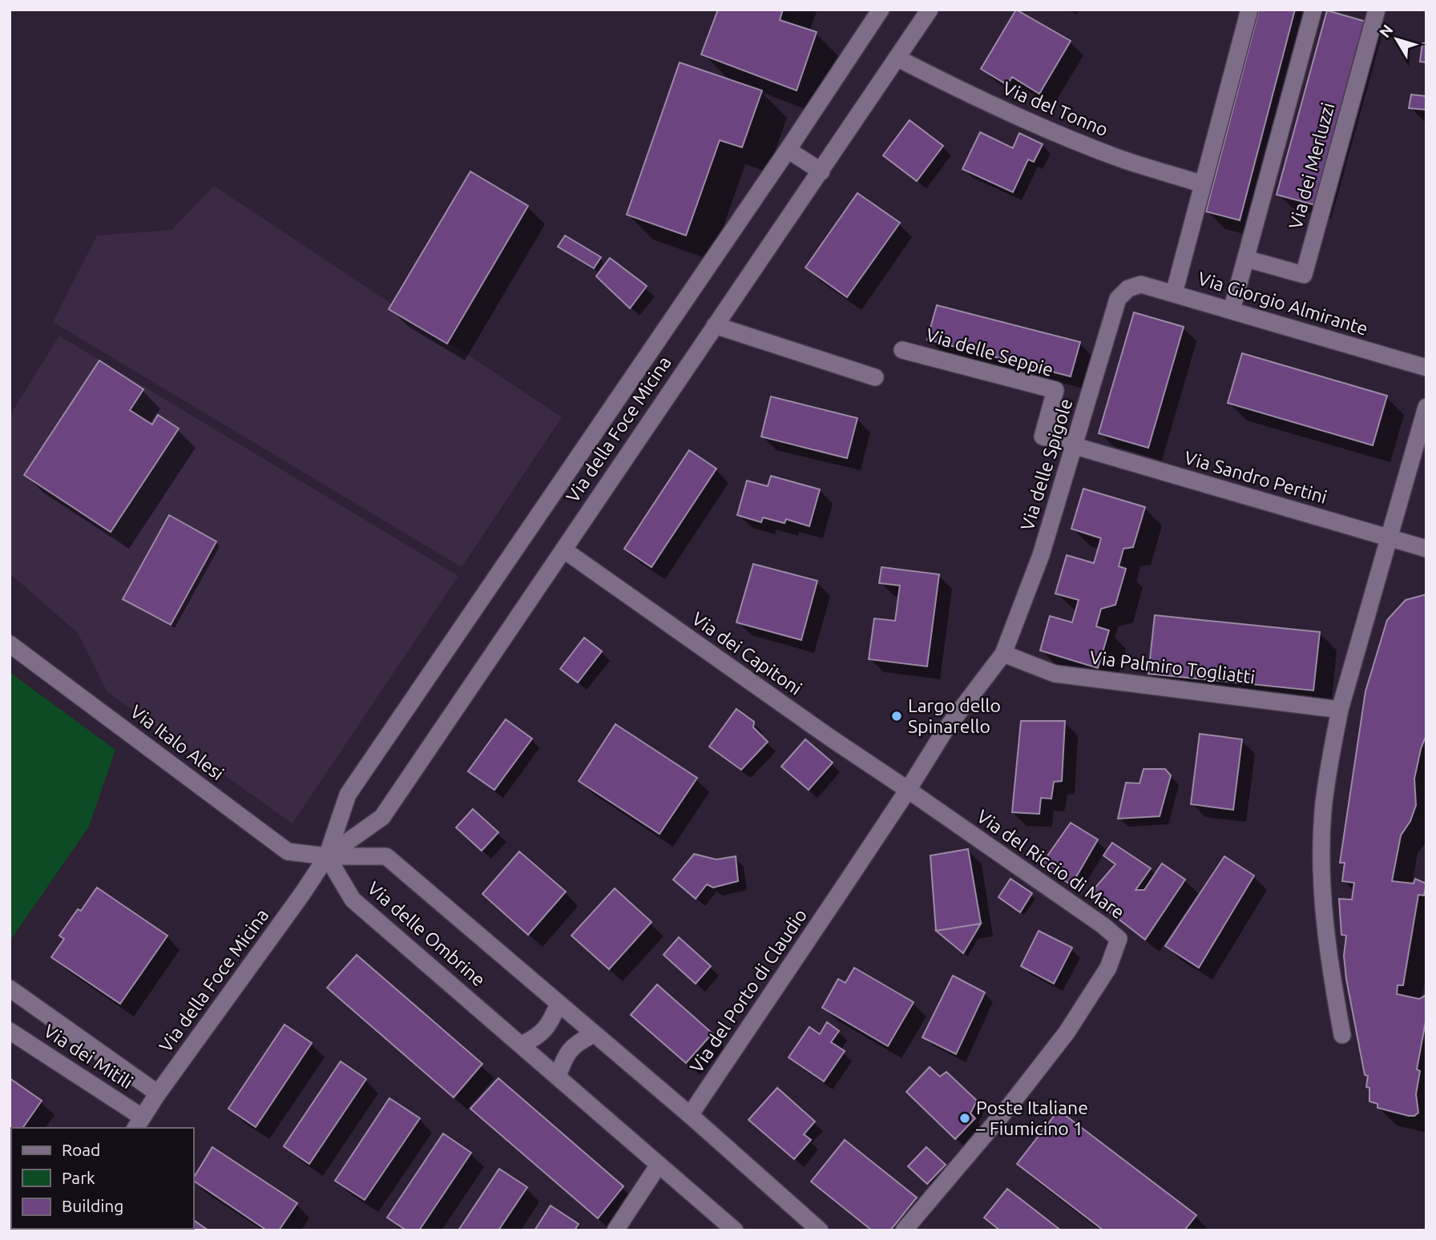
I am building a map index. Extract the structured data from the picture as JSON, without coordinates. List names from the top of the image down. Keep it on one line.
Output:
{"streets":{"street":["Via del Tonno","Via dei Merluzzi","Via Giorgio Almirante","Via delle Seppie","Via della Foce Micina","Via delle Spigole","Via Sandro Pertini","Via dei Capitoni","Via Palmiro Togliatti","Via Italo Alesi","Via del Riccio di Mare","Via delle Ombrine","Via del Porto di Claudio","Via dei Mitili"]},"crossings":[["Via del Tonno","Via della Foce Micina"],["Via Giorgio Almirante","Via delle Spigole"],["Via delle Seppie","Via delle Spigole"],["Via delle Seppie","Via Sandro Pertini"],["Via della Foce Micina","Via dei Capitoni"],["Via della Foce Micina","Via Italo Alesi"],["Via della Foce Micina","Via delle Ombrine"],["Via della Foce Micina","Via dei Mitili"],["Via delle Spigole","Via Sandro Pertini"],["Via delle Spigole","Via Palmiro Togliatti"],["Via dei Capitoni","Via del Riccio di Mare"],["Via dei Capitoni","Via del Porto di Claudio"],["Via Italo Alesi","Via delle Ombrine"],["Via del Riccio di Mare","Via del Porto di Claudio"],["Via delle Ombrine","Via del Porto di Claudio"]],"places":["Largo dello Spinarello","Poste Italiane – Fiumicino 1"],"legend":["Road","Park","Building"],"north":"top left"}
